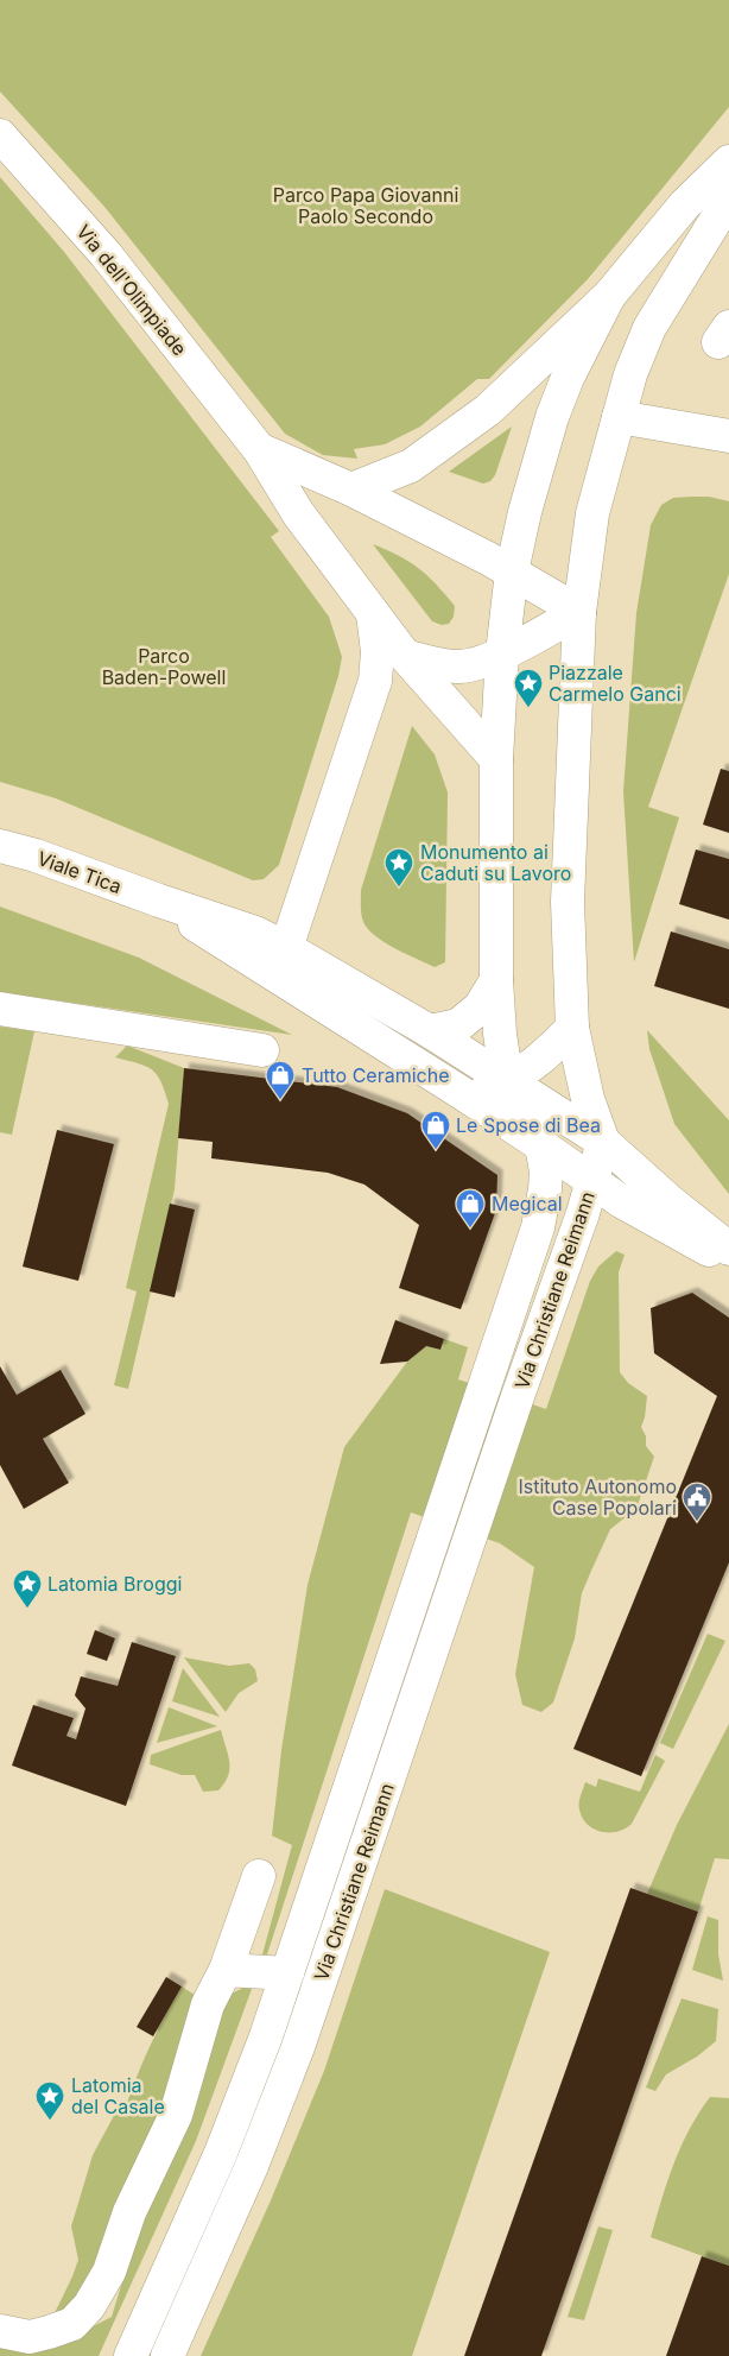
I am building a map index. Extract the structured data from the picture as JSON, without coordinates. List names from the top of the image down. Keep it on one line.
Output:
{"streets":{"street":["Via dell'Olimpiade","Viale Tica","Via Christiane Reimann"]},"parks":["Parco Papa Giovanni Paolo Secondo","Parco Baden-Powell"],"places":{"place":["Piazzale Carmelo Ganci","Monumento ai Caduti su Lavoro","Latomia Broggi","Latomia del Casale"],"shop":["Tutto Ceramiche","Le Spose di Bea","Megical"],"public building":["Istituto Autonomo Case Popolari"]}}
